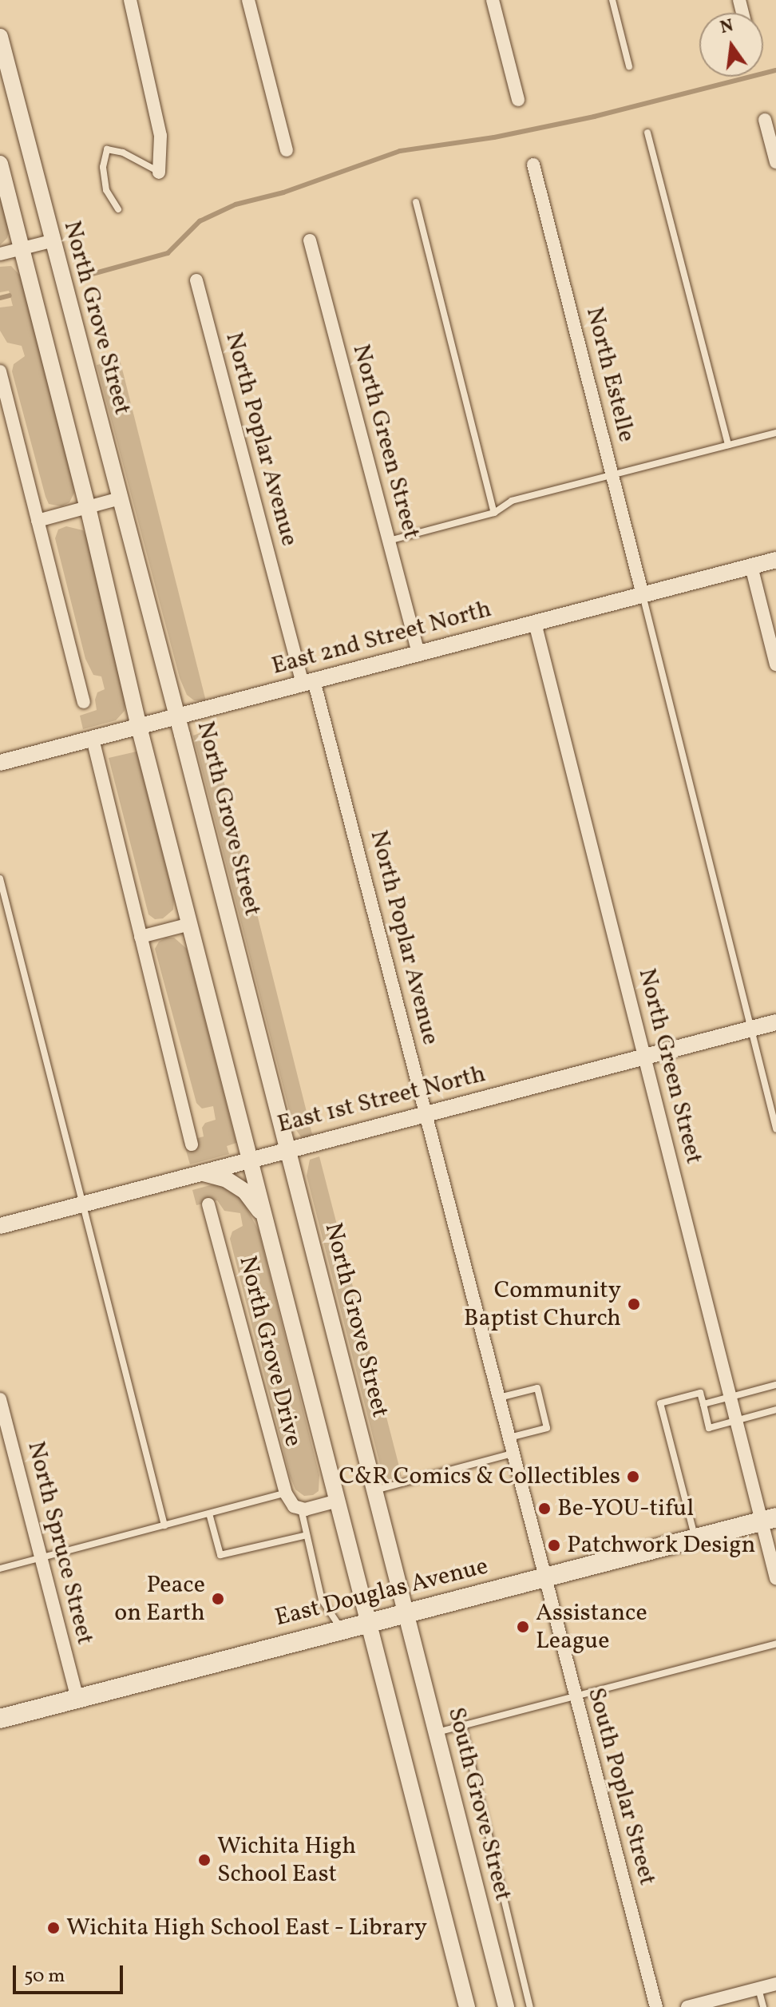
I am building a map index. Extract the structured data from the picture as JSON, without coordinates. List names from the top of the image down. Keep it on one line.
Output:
{"streets":{"main road":["East Douglas Avenue"],"street":["North Grove Street","North Estelle","North Poplar Avenue","North Green Street","East 2nd Street North","East 1st Street North","North Grove Drive","North Spruce Street","South Poplar Street","South Grove Street"]},"crossings":[["North Grove Street","East 2nd Street North"],["North Grove Street","East 1st Street North"],["North Grove Street","East Douglas Avenue"],["North Grove Street","South Grove Street"],["North Estelle","East 2nd Street North"],["North Poplar Avenue","East 2nd Street North"],["North Poplar Avenue","East 1st Street North"],["North Poplar Avenue","East Douglas Avenue"],["North Poplar Avenue","South Poplar Street"],["North Green Street","East 2nd Street North"],["North Green Street","East 1st Street North"],["North Green Street","East Douglas Avenue"],["North Spruce Street","East Douglas Avenue"],["East Douglas Avenue","South Poplar Street"],["East Douglas Avenue","South Grove Street"]],"places":["Community Baptist Church","C&R Comics & Collectibles","Be-YOU-tiful","Patchwork Design","Peace on Earth","Assistance League","Wichita High School East","Wichita High School East - Library"],"scale_bar":"50 m","north":"top"}
